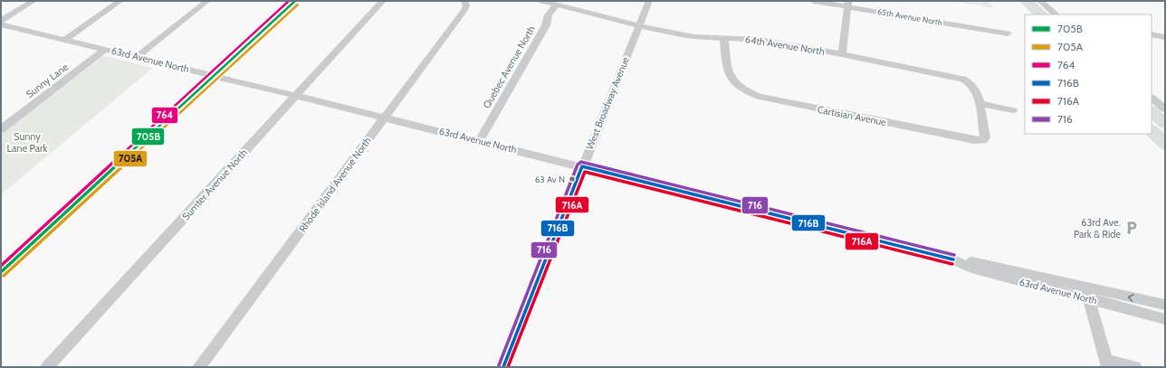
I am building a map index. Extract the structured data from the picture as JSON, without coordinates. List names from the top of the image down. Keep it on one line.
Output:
{"streets":{"street":["65th Avenue North","64th Avenue North","63rd Avenue North","Quebec Avenue North","Sunny Lane","West Broadway Avenue","Cartisian Avenue","Sumter Avenue North","Rhode Island Avenue North"]},"crossings":[["64th Avenue North","Quebec Avenue North"],["64th Avenue North","West Broadway Avenue"],["64th Avenue North","Cartisian Avenue"],["63rd Avenue North","Quebec Avenue North"],["63rd Avenue North","Sunny Lane"],["63rd Avenue North","West Broadway Avenue"],["63rd Avenue North","Sumter Avenue North"],["63rd Avenue North","Rhode Island Avenue North"]],"parks":["Sunny Lane Park"],"places":{"other":["63 Av N"],"parking":["63rd Ave. Park & Ride"]},"lines":["transit line 705B","transit line 764","transit line 705A","transit line 716","transit line 716B","transit line 716A"],"legend":["705B","705A","764","716B","716A","716"]}
